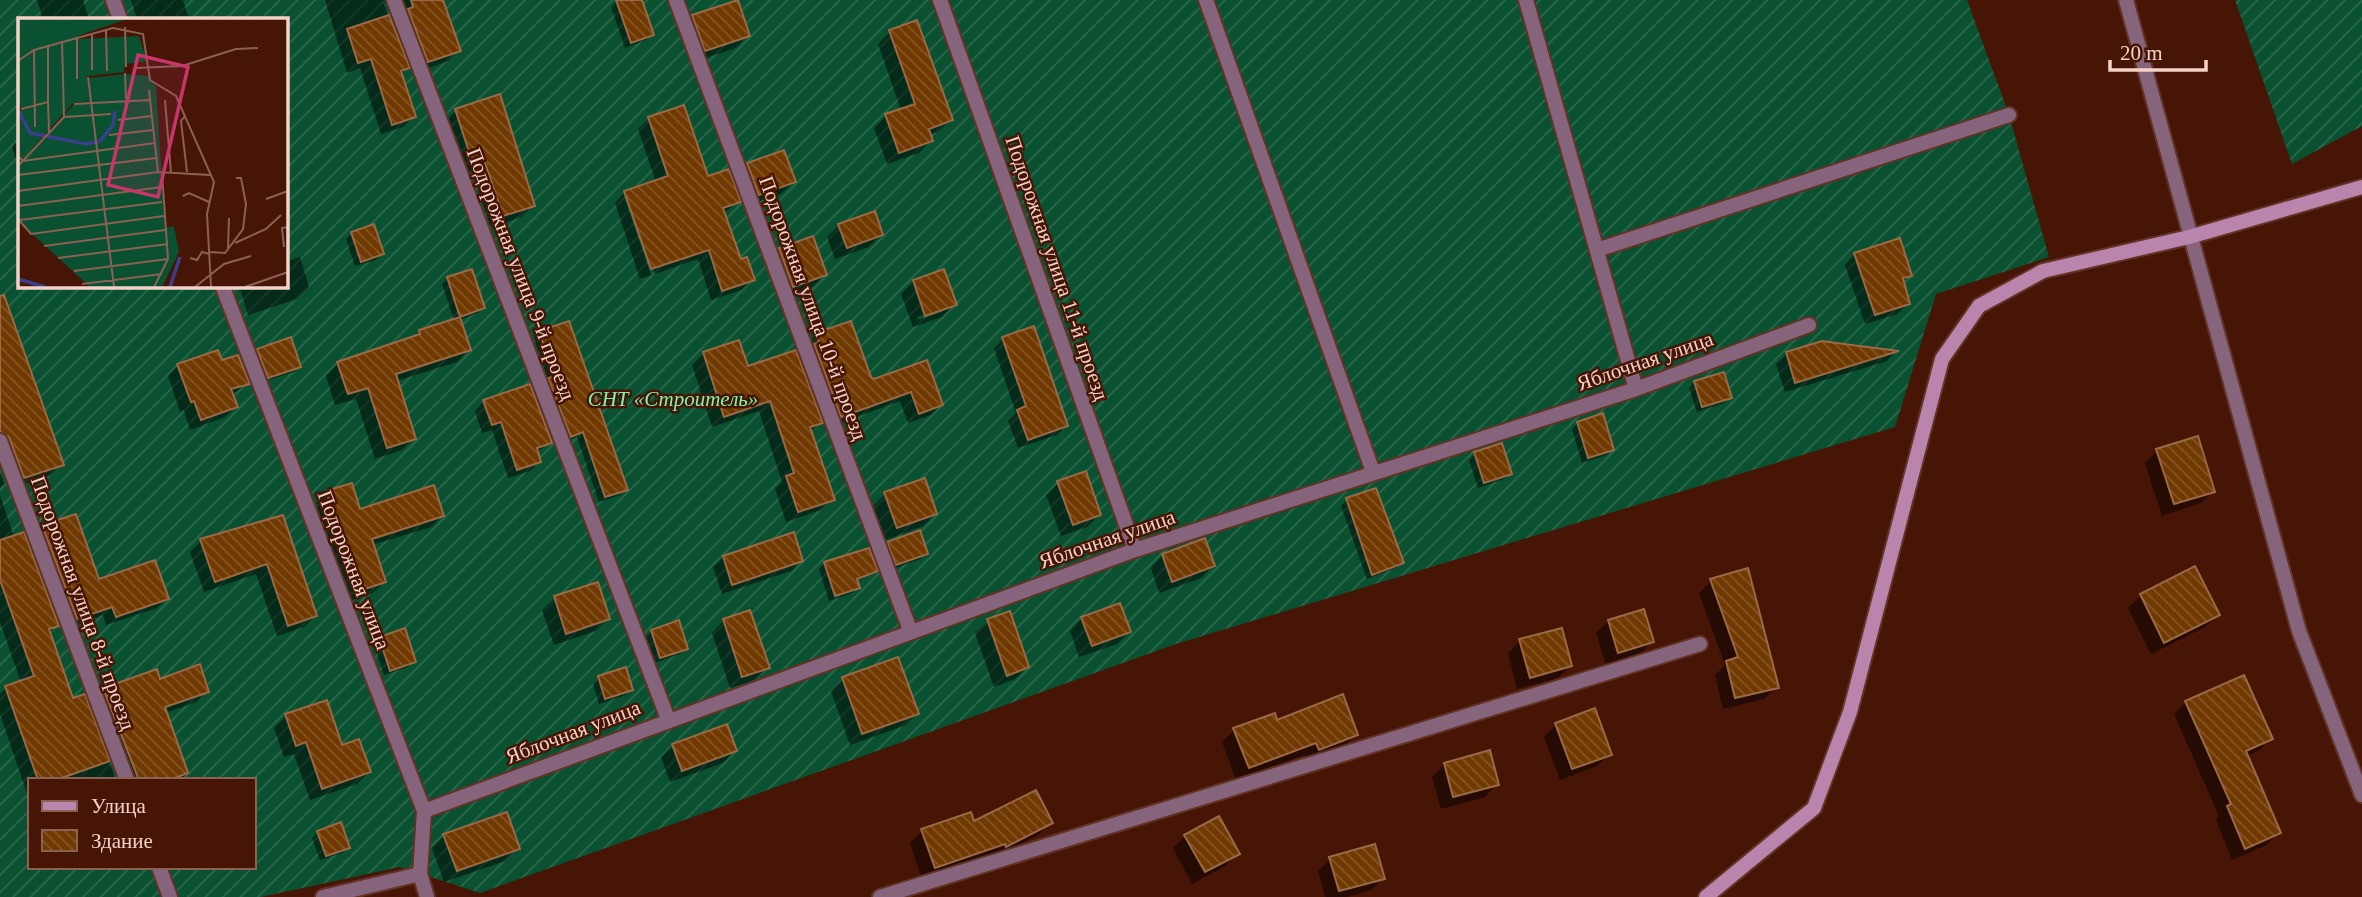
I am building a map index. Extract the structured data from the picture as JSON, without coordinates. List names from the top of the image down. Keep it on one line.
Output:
{"streets":{"street":["Подорожная улица 11-й проезд","Подорожная улица 9-й проезд","Подорожная улица 10-й проезд","Яблочная улица","Подорожная улица","Подорожная улица 8-й проезд"]},"crossings":[["Подорожная улица 11-й проезд","Яблочная улица"],["Подорожная улица 9-й проезд","Яблочная улица"],["Подорожная улица 10-й проезд","Яблочная улица"],["Яблочная улица","Подорожная улица"]],"parks":["СНТ «Строитель»"],"legend":["Улица","Здание"],"scale_bar":"20 m"}
